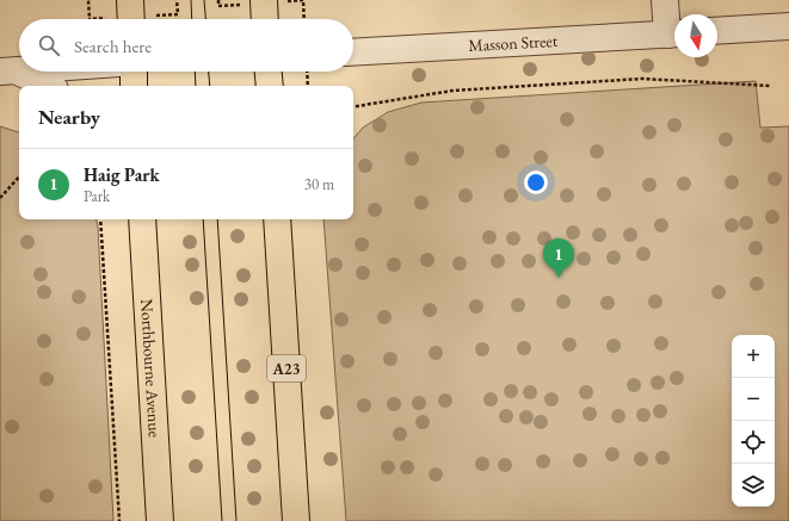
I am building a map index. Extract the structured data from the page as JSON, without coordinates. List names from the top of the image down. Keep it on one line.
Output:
{"streets":{"highway":["Northbourne Avenue","A23"],"street":["Masson Street"]},"north":"bottom","page":{"search":"Search here","heading":"Nearby","list":[{"mark":"1","name":"Haig Park","note":"Park","value":"30 m"}],"pins":"1","map_buttons":["+","−"]}}
